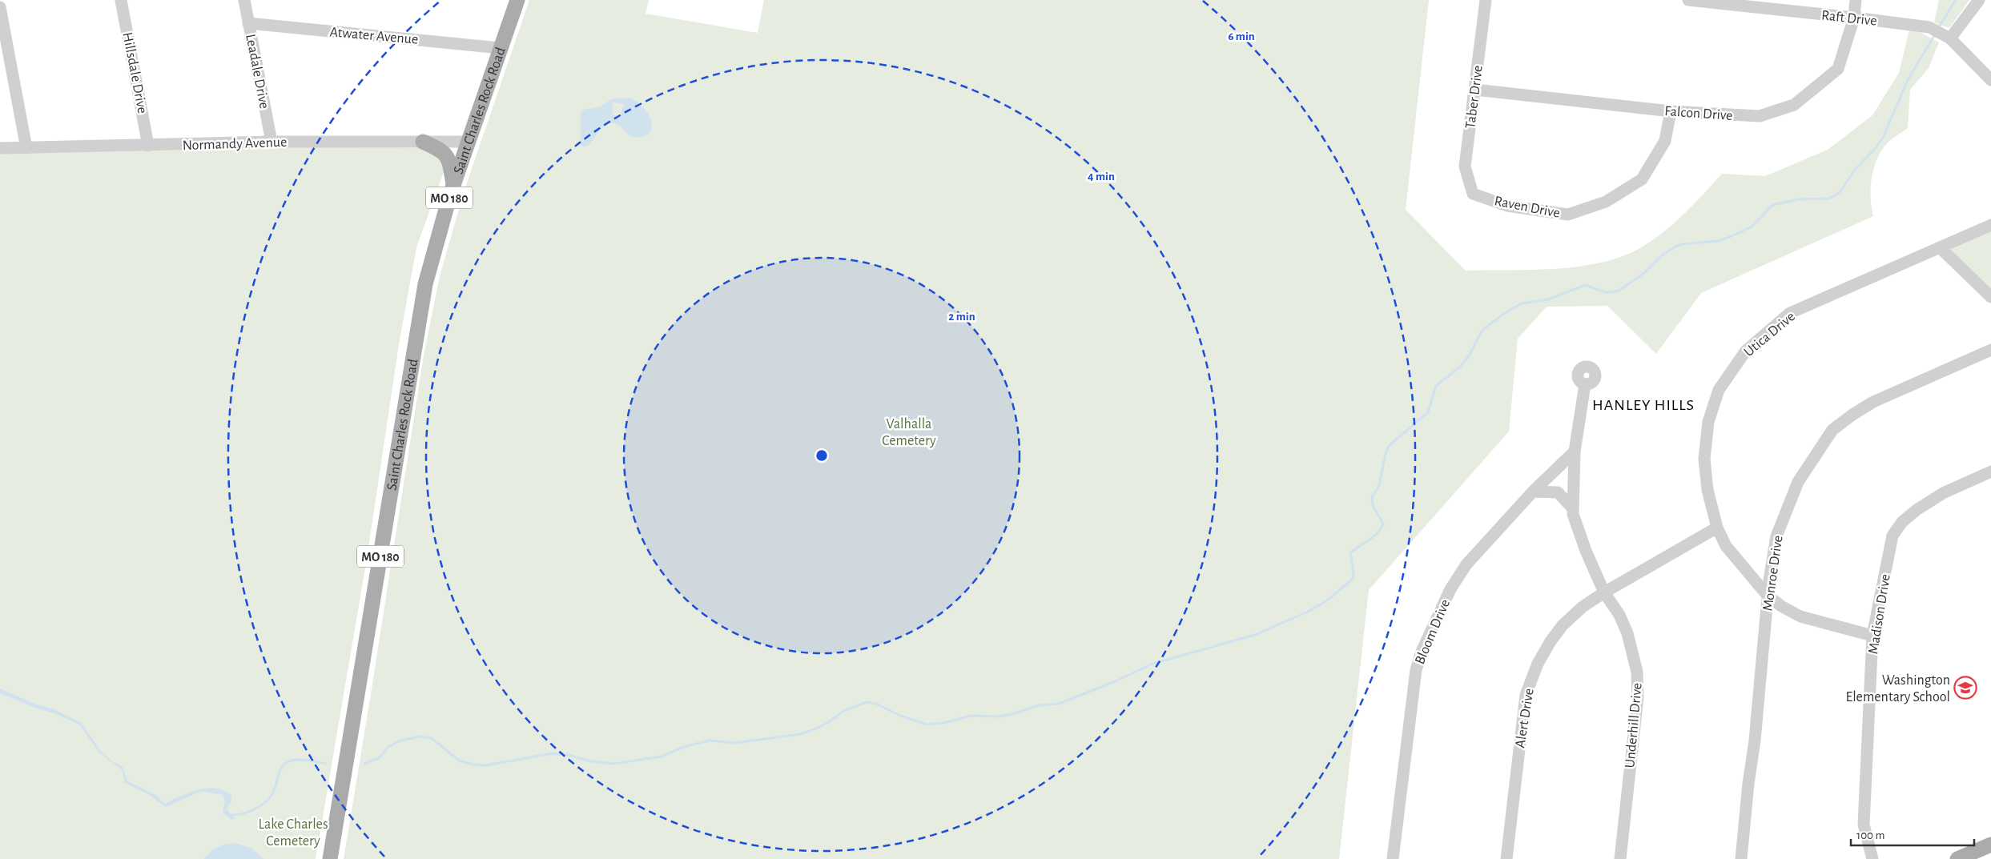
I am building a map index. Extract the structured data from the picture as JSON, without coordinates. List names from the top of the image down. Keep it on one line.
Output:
{"streets":{"main road":["Saint Charles Rock Road","MO 180"],"street":["Raft Drive","Atwater Avenue","Leadale Drive","Hillsdale Drive","Taber Drive","Falcon Drive","Normandy Avenue","Raven Drive","Utica Drive","Monroe Drive","Madison Drive","Bloom Drive","Alert Drive","Underhill Drive"]},"crossings":[["Raft Drive","Falcon Drive"],["Atwater Avenue","Leadale Drive"],["Atwater Avenue","Saint Charles Rock Road"],["Leadale Drive","Normandy Avenue"],["Hillsdale Drive","Normandy Avenue"],["Taber Drive","Falcon Drive"],["Taber Drive","Raven Drive"],["Saint Charles Rock Road","Normandy Avenue"],["Falcon Drive","Raven Drive"],["Utica Drive","Monroe Drive"],["Utica Drive","Madison Drive"],["Utica Drive","Alert Drive"],["Bloom Drive","Underhill Drive"],["Alert Drive","Underhill Drive"]],"districts":["HANLEY HILLS"],"parks":["Valhalla Cemetery","Lake Charles Cemetery"],"places":{"school or university":["Washington Elementary School"]},"scale_bar":"100 m","rings":["6 min","4 min","2 min"]}
